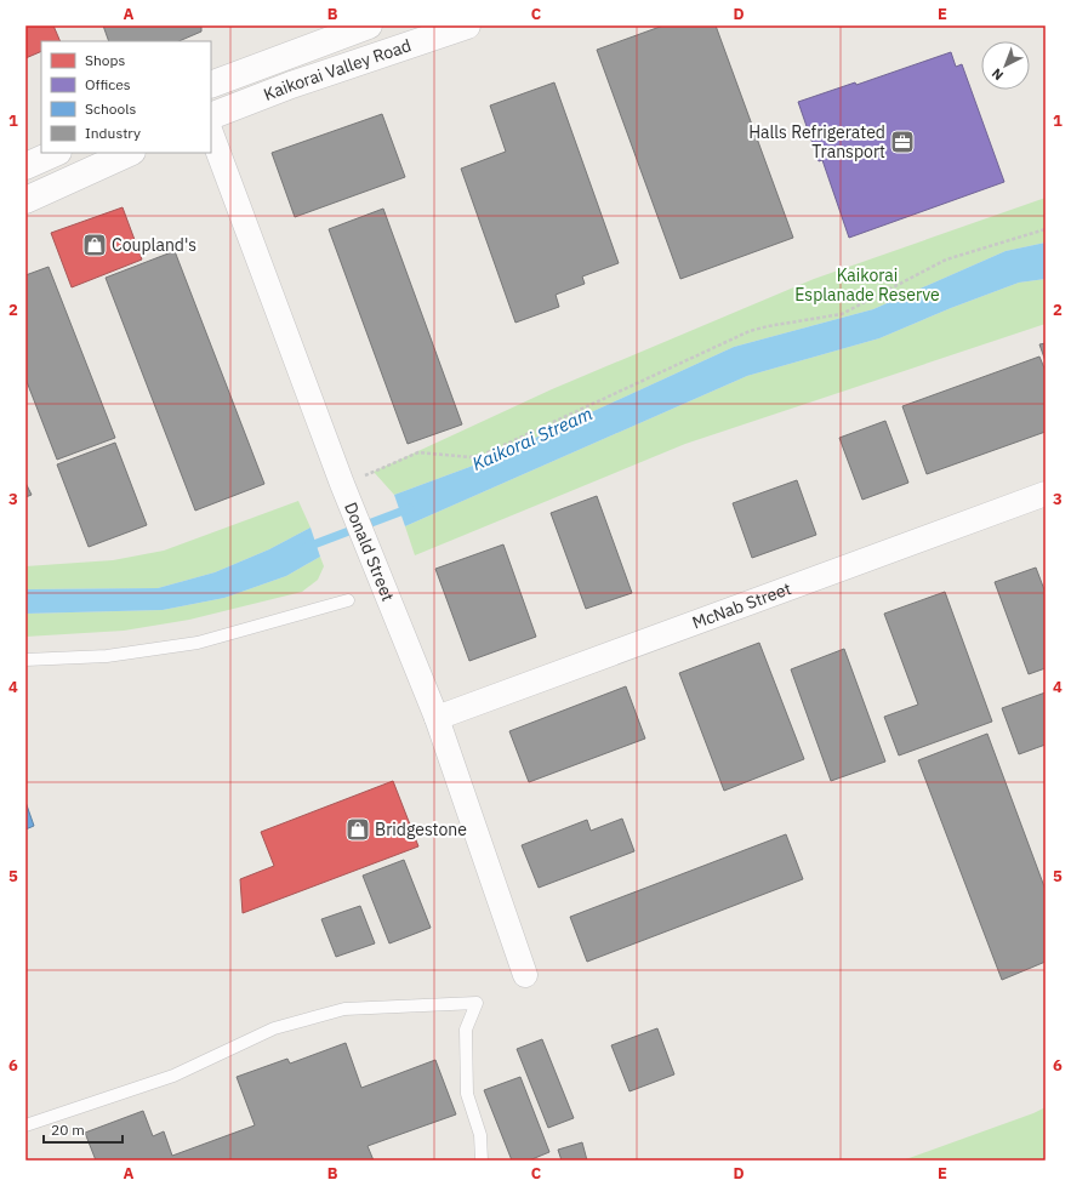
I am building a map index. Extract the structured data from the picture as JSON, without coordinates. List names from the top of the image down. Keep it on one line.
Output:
{"streets":{"main road":["Kaikorai Valley Road"],"street":["Donald Street","McNab Street"]},"crossings":[["Donald Street","McNab Street"]],"water":["Kaikorai Stream"],"parks":["Kaikorai Esplanade Reserve"],"places":{"office":["Halls Refrigerated Transport"],"shop":["Coupland's","Bridgestone"]},"legend":["Shops","Offices","Schools","Industry"],"scale_bar":"20 m","north":"bottom left","grid":{"columns":["A","B","C","D","E"],"rows":["1","2","3","4","5","6"]}}
